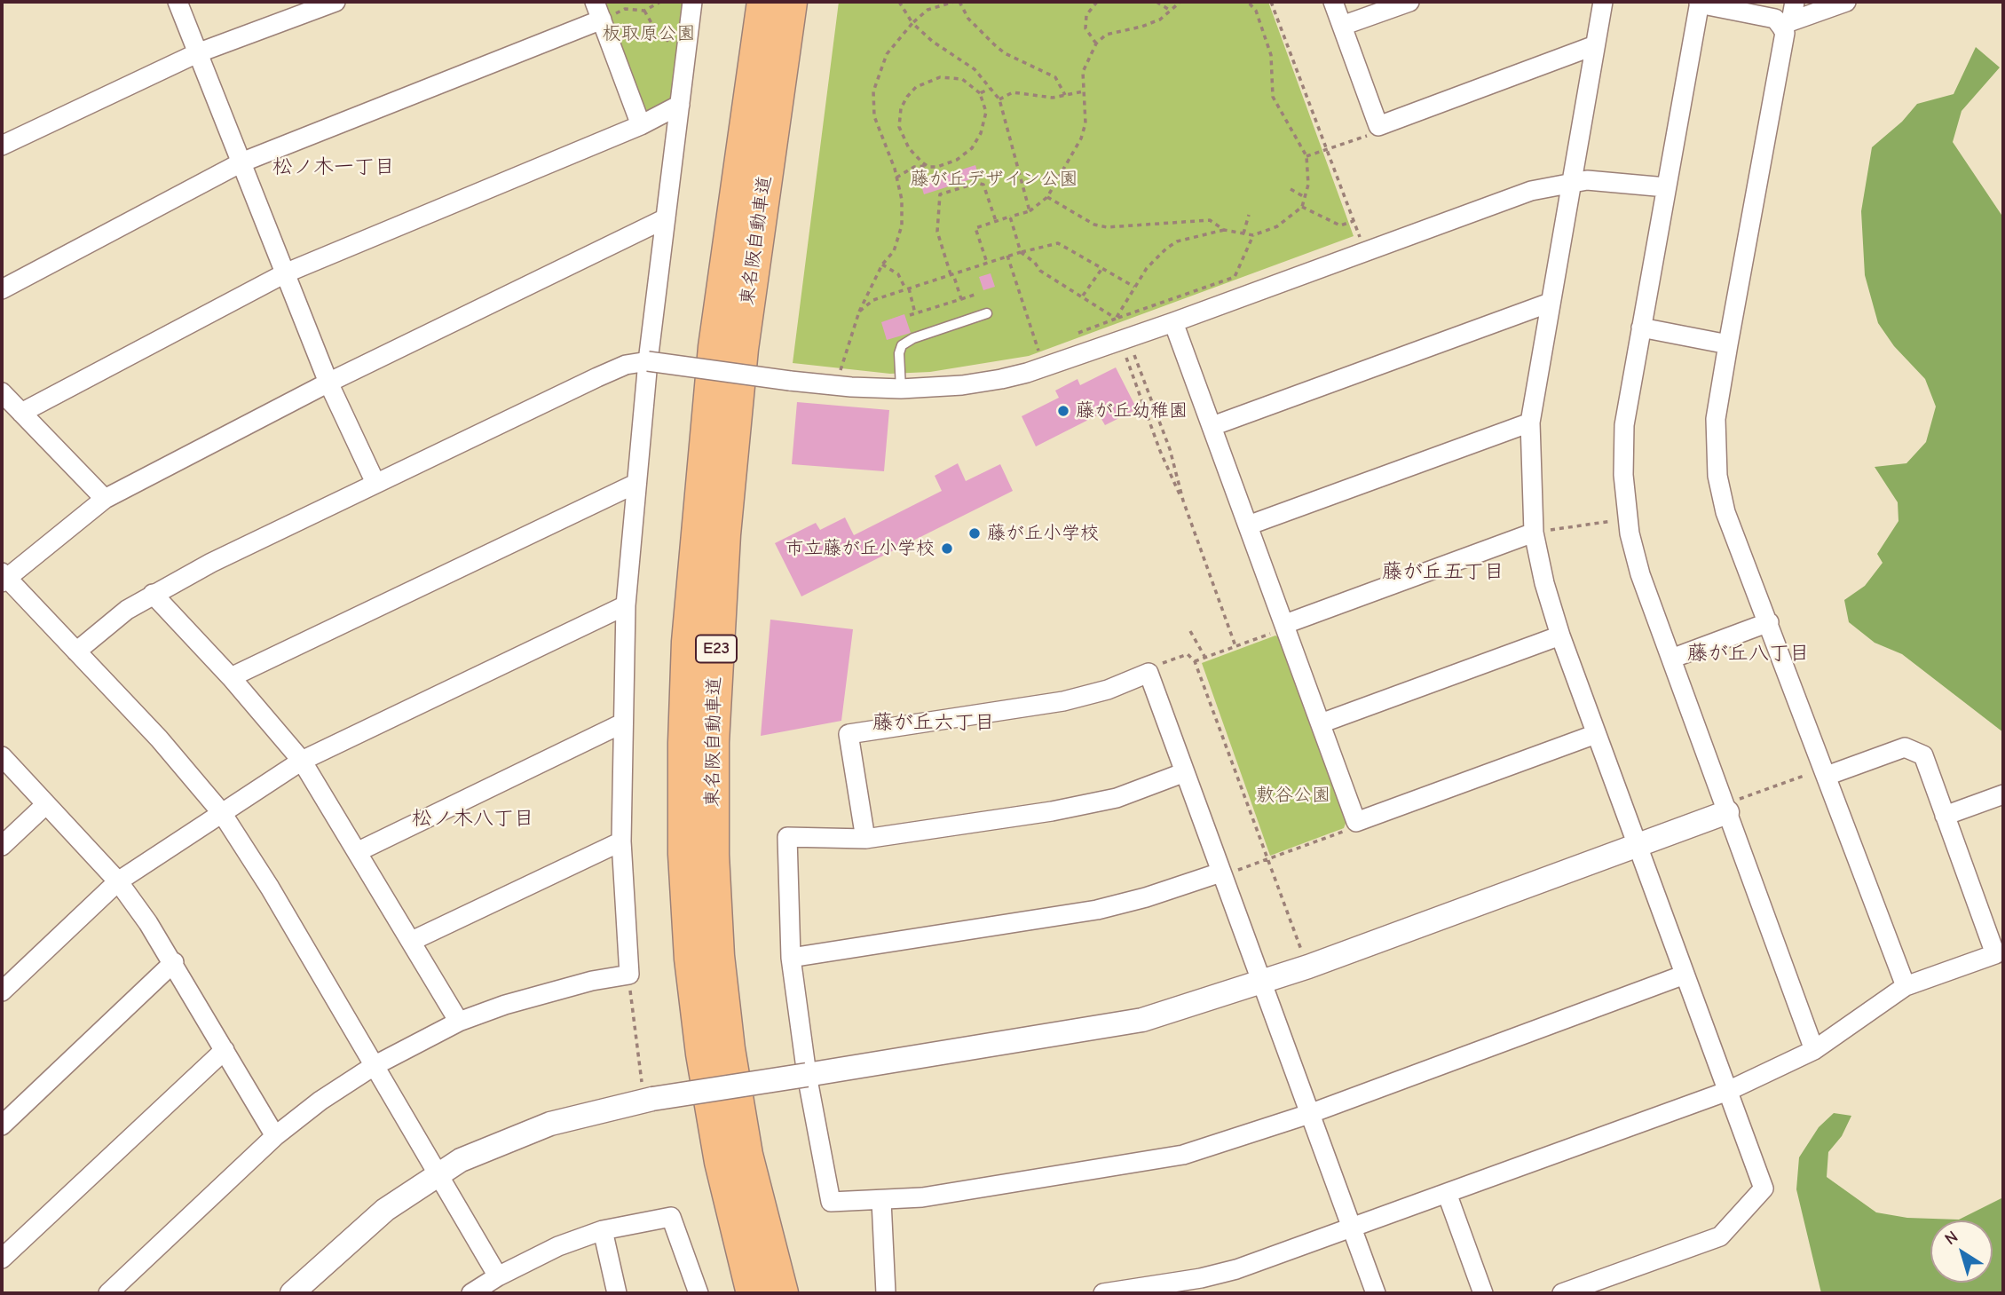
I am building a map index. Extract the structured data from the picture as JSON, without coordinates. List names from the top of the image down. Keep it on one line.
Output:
{"streets":{"highway":["東名阪自動車道","E23"]},"districts":["松ノ木一丁目","藤が丘五丁目","藤が丘八丁目","藤が丘六丁目","松ノ木八丁目"],"parks":["板取原公園","藤が丘デザイン公園","敷谷公園"],"places":["藤が丘幼稚園","藤が丘小学校","市立藤が丘小学校"],"north":"top left"}
